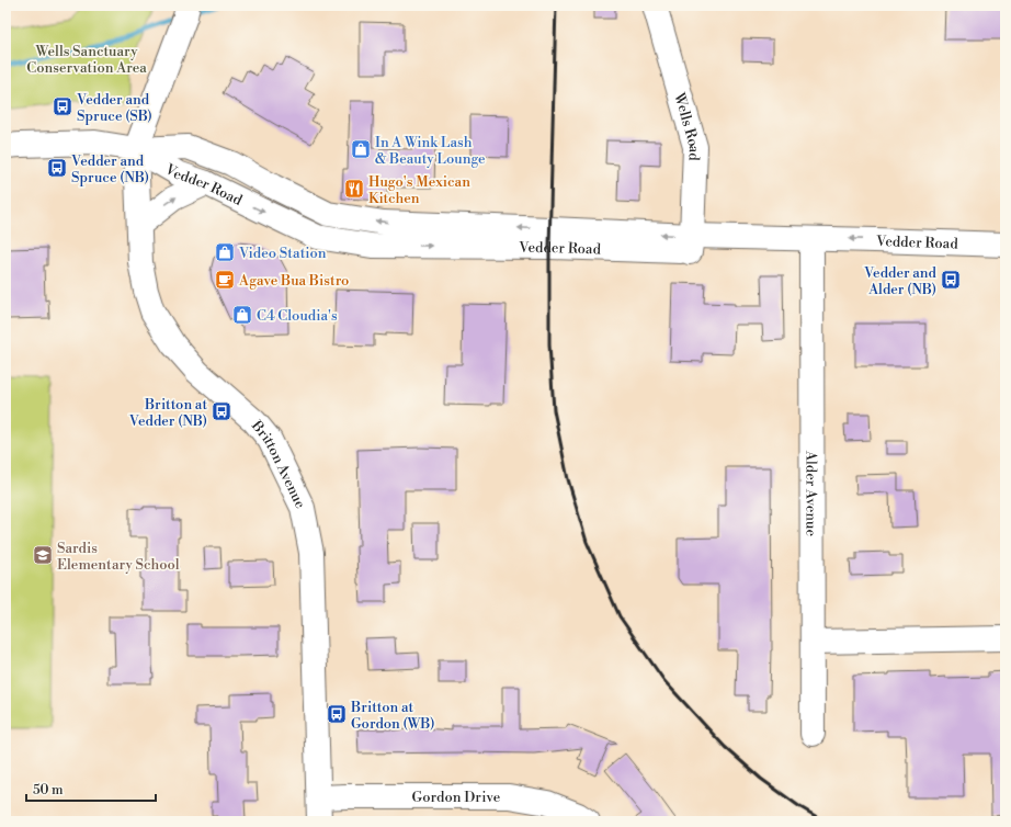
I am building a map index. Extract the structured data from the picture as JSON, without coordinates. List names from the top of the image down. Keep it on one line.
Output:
{"streets":{"street":["Wells Road","Vedder Road","Britton Avenue","Alder Avenue","Gordon Drive"]},"crossings":[["Wells Road","Vedder Road"],["Vedder Road","Britton Avenue"],["Vedder Road","Alder Avenue"],["Britton Avenue","Gordon Drive"]],"parks":["Wells Sanctuary Conservation Area"],"places":{"bus stop":["Vedder and Spruce (SB)","Vedder and Spruce (NB)","Vedder and Alder (NB)","Britton at Vedder (NB)","Britton at Gordon (WB)"],"shop":["In A Wink Lash & Beauty Lounge","Video Station","C4 Cloudia's"],"restaurant":["Hugo's Mexican Kitchen"],"cafe":["Agave Bua Bistro"],"school or university":["Sardis Elementary School"]},"scale_bar":"50 m"}
